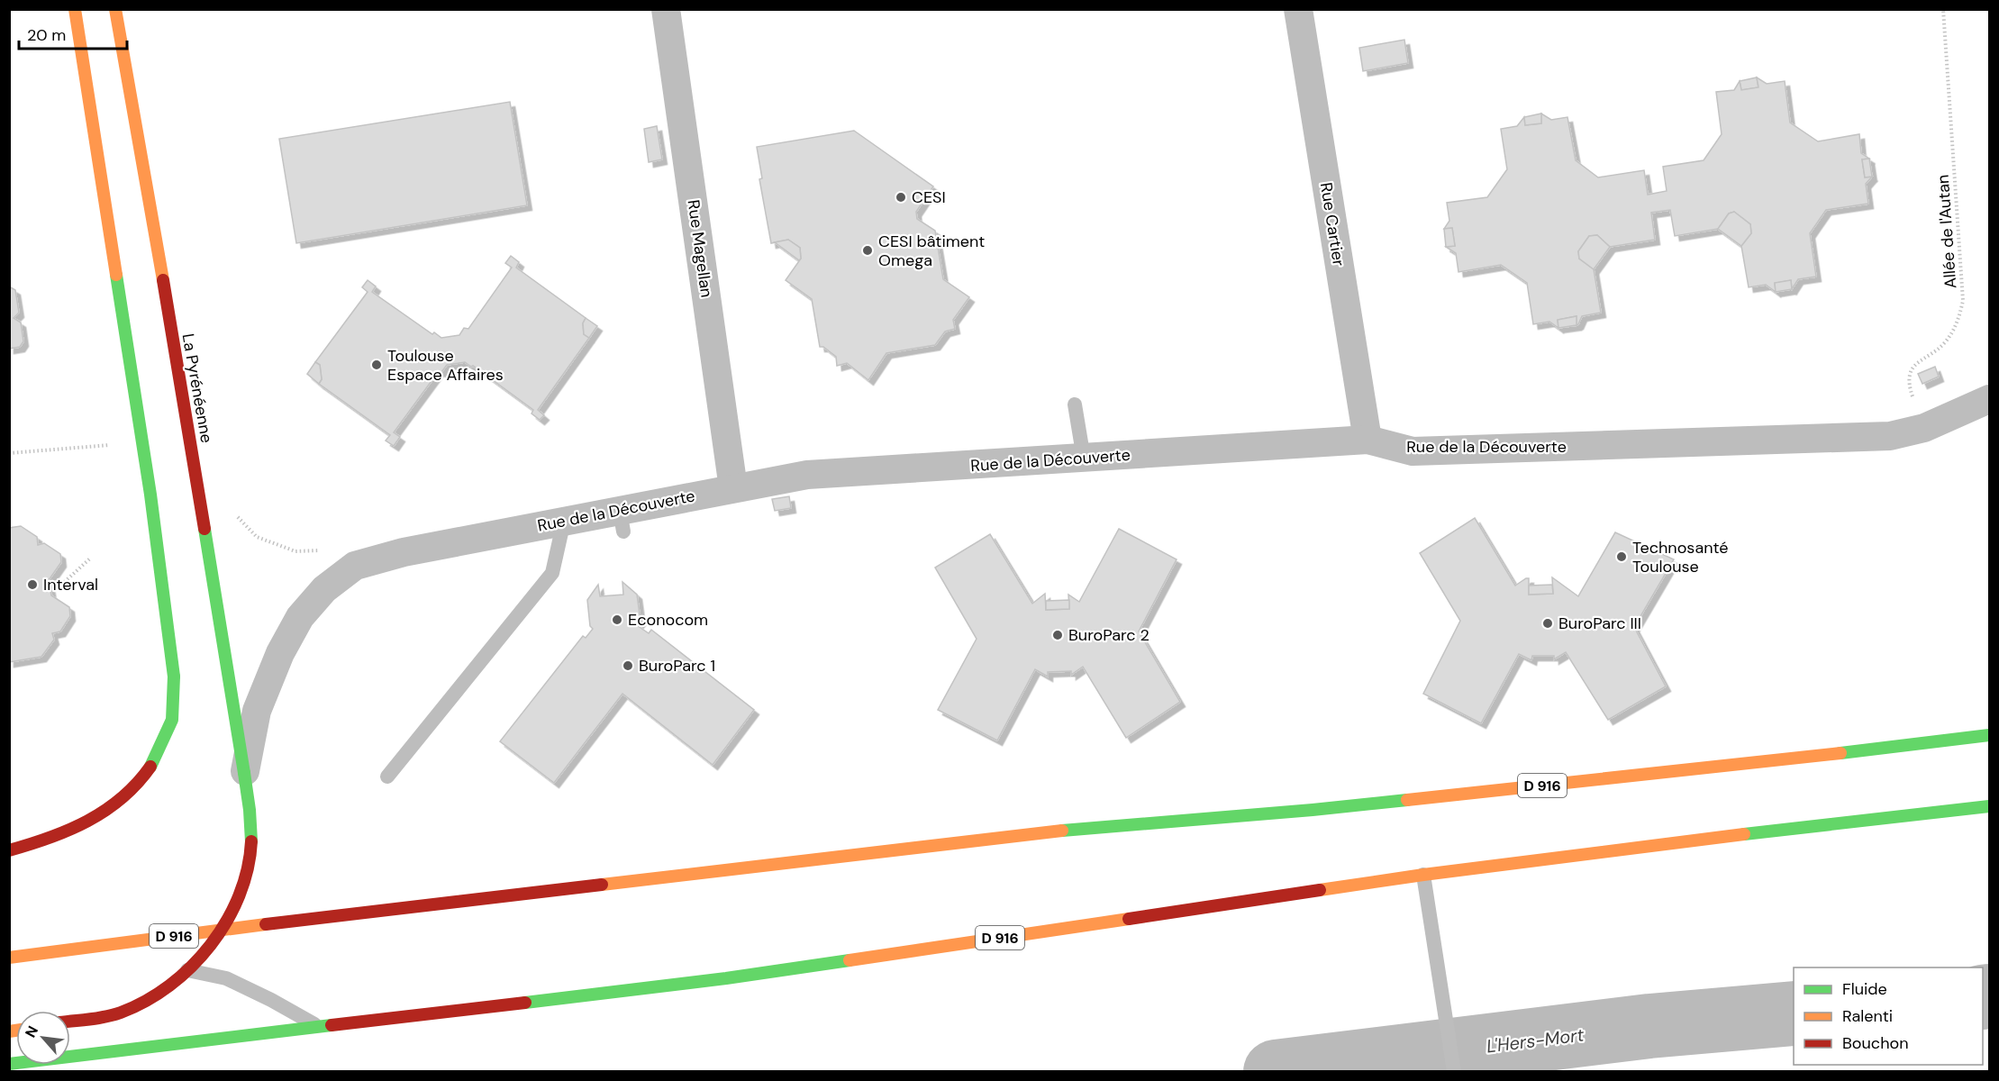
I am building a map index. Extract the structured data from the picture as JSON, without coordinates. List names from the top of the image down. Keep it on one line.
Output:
{"streets":{"main road":["La Pyrénéenne","D 916"],"street":["Rue Cartier","Rue Magellan","Rue de la Découverte"],"path":["Allée de l'Autan"]},"crossings":[["Rue Cartier","Rue de la Découverte"],["Allée de l'Autan","Rue de la Découverte"],["Rue Magellan","Rue de la Découverte"],["La Pyrénéenne","Rue de la Découverte"]],"water":["L'Hers-Mort"],"places":["CESI","CESI bâtiment Omega","Toulouse Espace Affaires","Technosanté Toulouse","Interval","Econocom","BuroParc III","BuroParc 2","BuroParc 1"],"legend":["Fluide","Ralenti","Bouchon"],"scale_bar":"20 m","north":"top left"}
